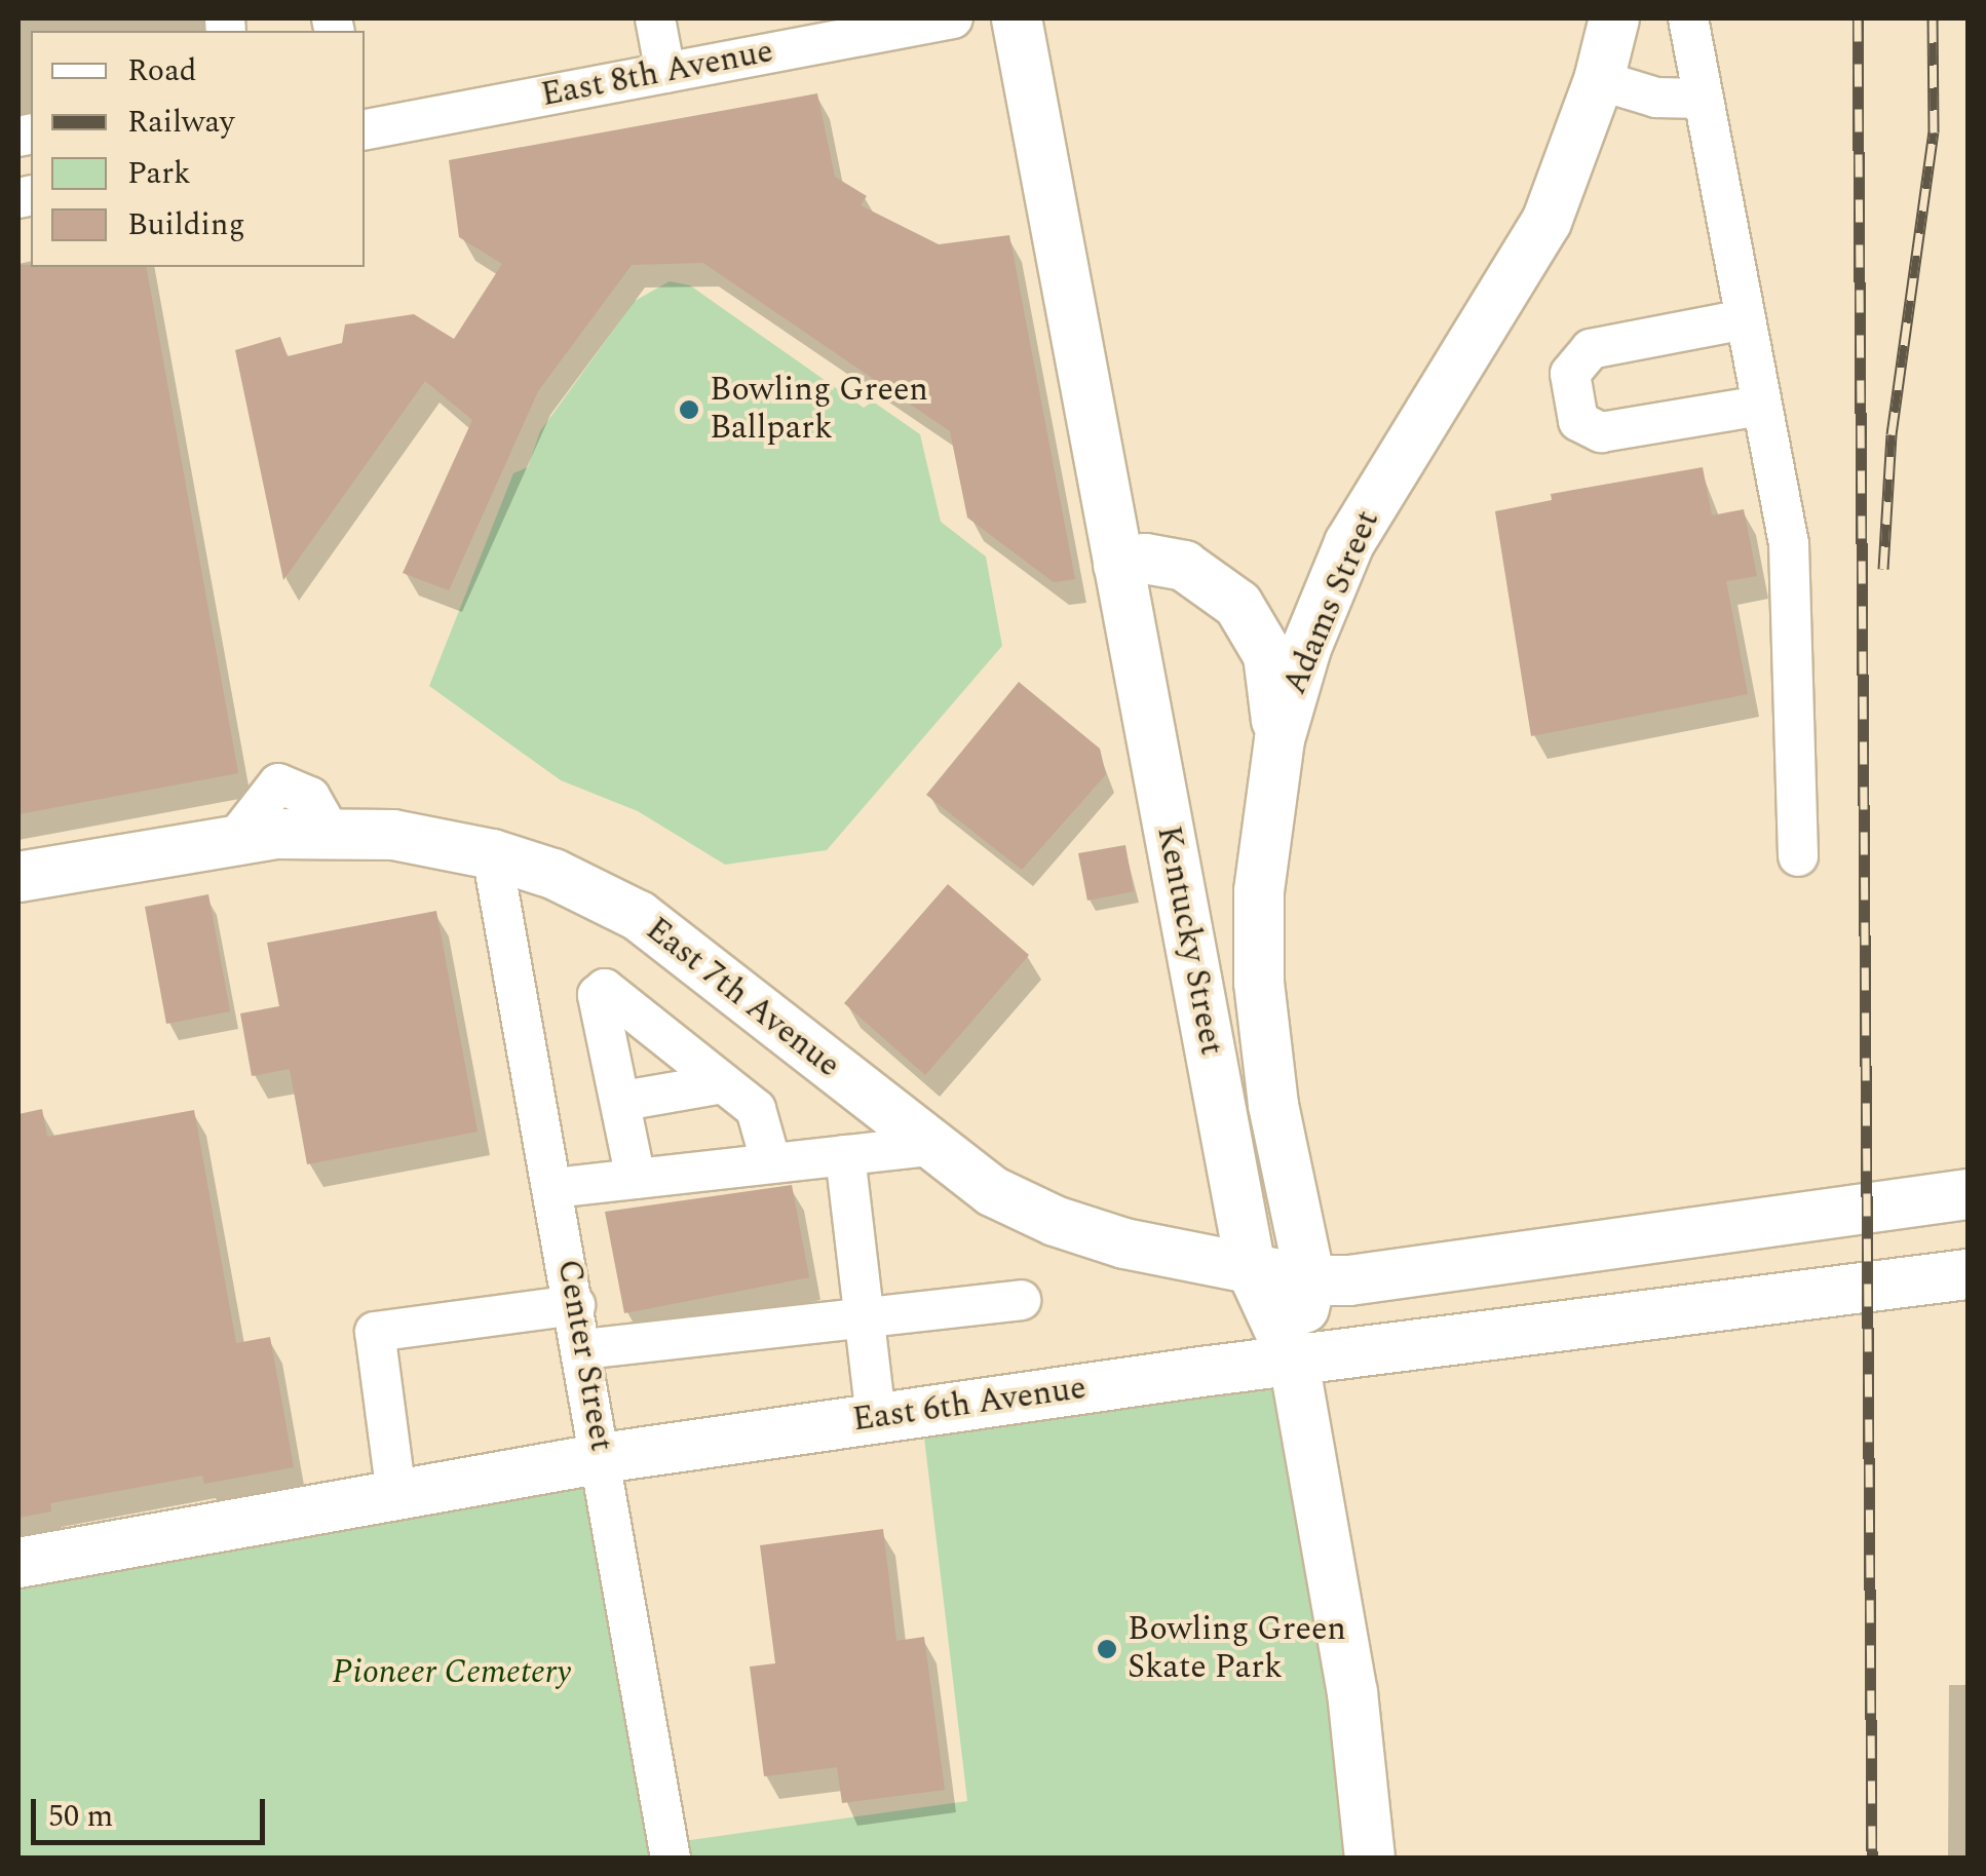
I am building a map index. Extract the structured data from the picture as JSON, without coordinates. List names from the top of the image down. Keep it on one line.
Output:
{"streets":{"main road":["Adams Street","Kentucky Street","East 7th Avenue","East 6th Avenue"],"street":["East 8th Avenue","Center Street"]},"crossings":[["Adams Street","Kentucky Street"],["Adams Street","East 7th Avenue"],["Adams Street","East 6th Avenue"],["Kentucky Street","East 7th Avenue"],["Kentucky Street","East 6th Avenue"],["East 7th Avenue","Center Street"],["Center Street","East 6th Avenue"]],"parks":["Pioneer Cemetery"],"places":["Bowling Green Ballpark","Bowling Green Skate Park"],"legend":["Road","Railway","Park","Building"],"scale_bar":"50 m"}
